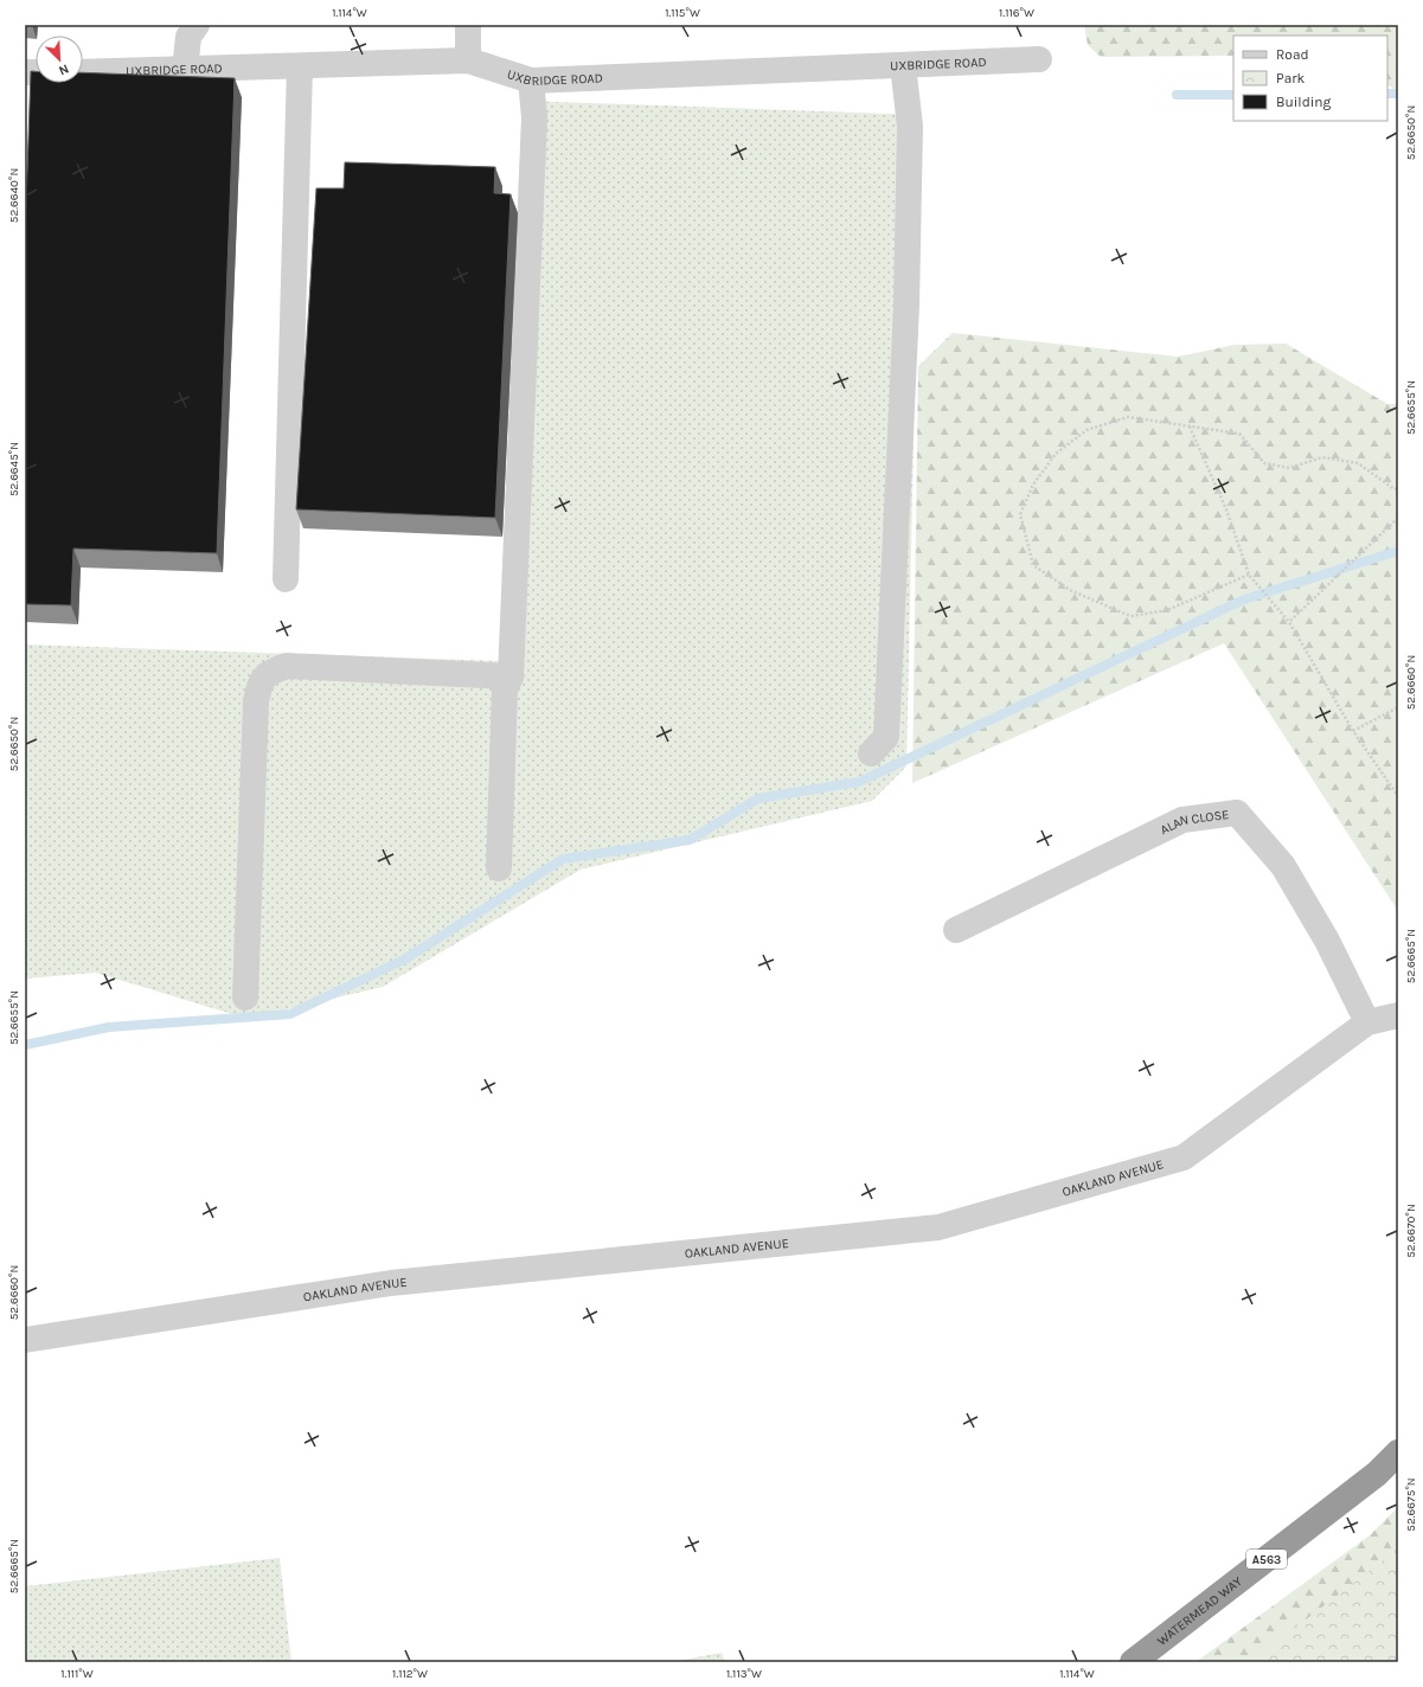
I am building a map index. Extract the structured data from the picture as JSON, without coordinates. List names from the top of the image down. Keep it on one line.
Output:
{"streets":{"highway":["A563","WATERMEAD WAY"],"street":["UXBRIDGE ROAD","ALAN CLOSE","OAKLAND AVENUE"]},"crossings":[["ALAN CLOSE","OAKLAND AVENUE"]],"legend":["Road","Park","Building"],"north":"bottom right","coordinates":["1.114°W","1.115°W","1.116°W","52.6650°N","52.6640°N","52.6655°N","52.6645°N","52.6660°N","52.6665°N","52.6670°N","52.6675°N","1.111°W","1.112°W","1.113°W"]}
